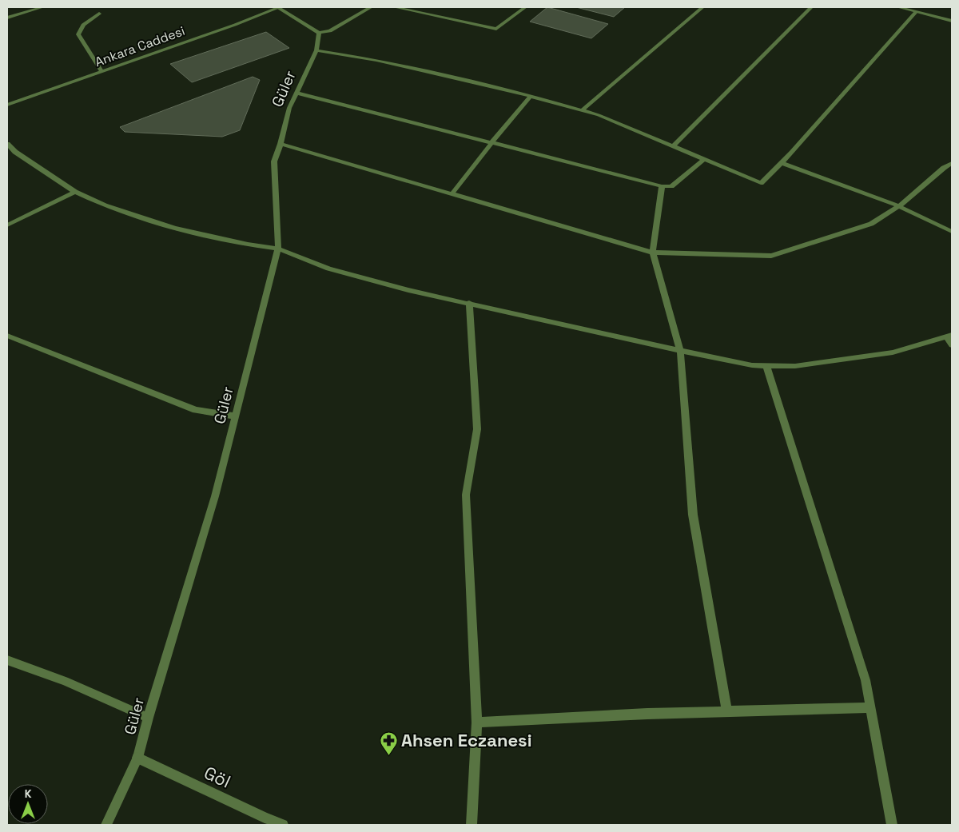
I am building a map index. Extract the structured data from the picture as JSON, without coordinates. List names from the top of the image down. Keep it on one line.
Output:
{"streets":{"street":["Ankara Caddesi","Güler","Göl"]},"crossings":[["Güler","Göl"]],"places":{"pharmacy":["Ahsen Eczanesi"]},"north":"top"}
